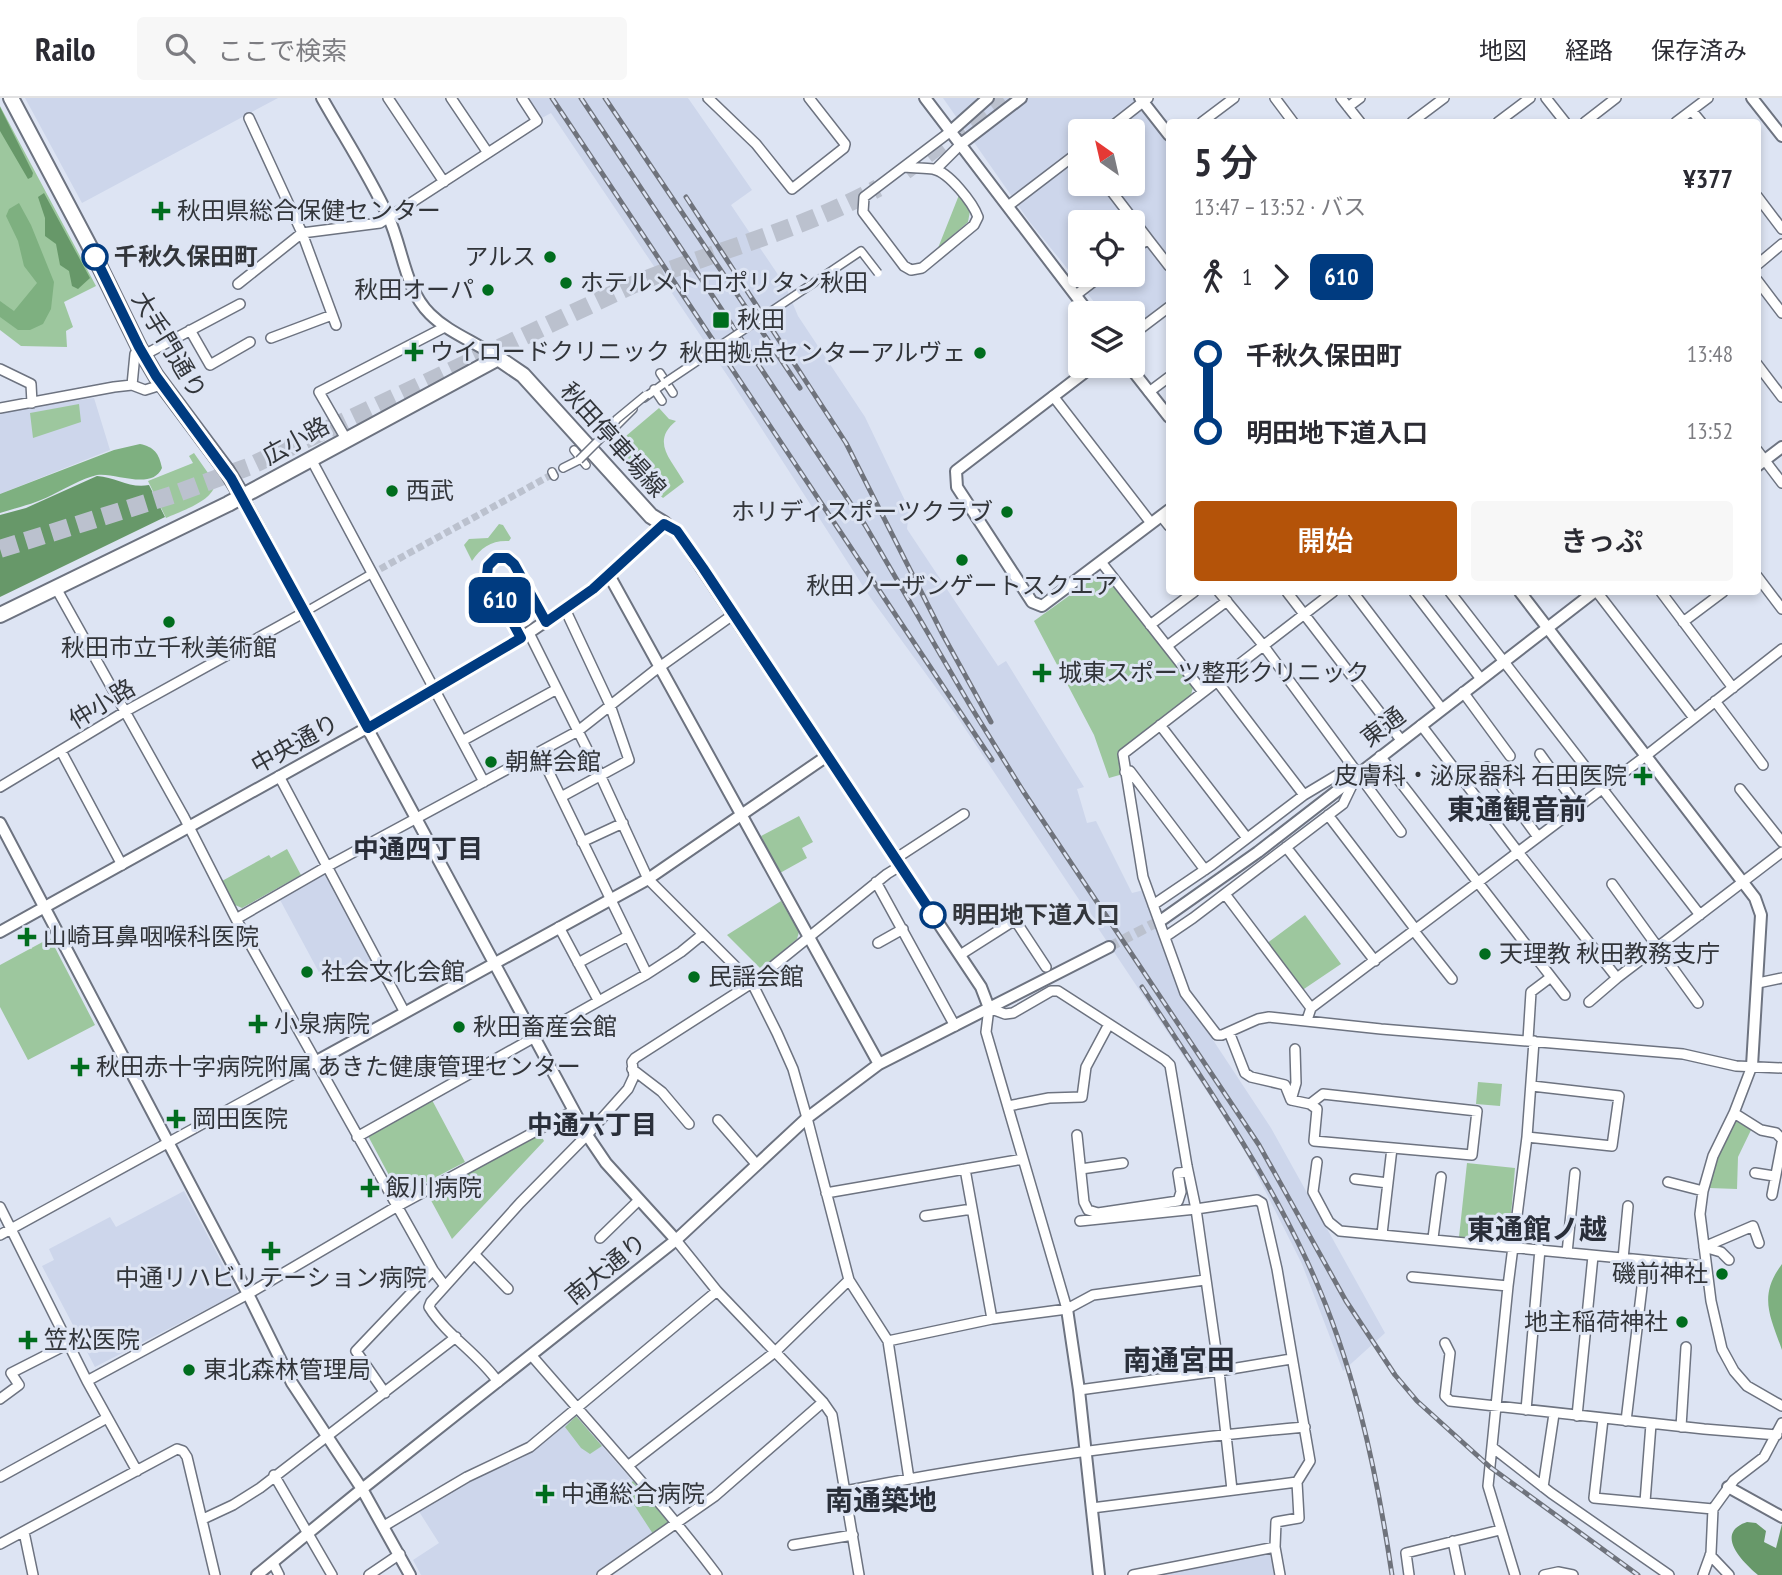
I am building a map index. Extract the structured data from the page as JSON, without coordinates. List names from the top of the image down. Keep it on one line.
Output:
{"streets":{"main road":["大手門通り","秋田停車場線","広小路"],"street":["仲小路","東通","中央通り","南大通り"]},"crossings":[["大手門通り","広小路"],["秋田停車場線","広小路"],["秋田停車場線","中央通り"]],"districts":["東通観音前","中通四丁目","中通六丁目","東通館ノ越","南通宮田","南通築地"],"places":{"health":["秋田県総合保健センター","ウイロードクリニック","城東スポーツ整形クリニック","皮膚科・泌尿器科 石田医院","山崎耳鼻咽喉科医院","小泉病院","秋田赤十字病院附属 あきた健康管理センター","岡田医院","飯川病院","中通リハビリテーション病院","笠松医院","中通総合病院"],"other":["千秋久保田町","アルス","ホテルメトロポリタン秋田","秋田オーパ","秋田拠点センターアルヴェ","西武","ホリディスポーツクラブ","秋田ノーザンゲートスクエア","秋田市立千秋美術館","朝鮮会館","明田地下道入口","天理教 秋田教務支庁","社会文化会館","民謡会館","秋田畜産会館","磯前神社","地主稲荷神社","東北森林管理局"],"transit":["秋田"]},"lines":["bus line 610"],"north":"top left","page":{"header":"Railo","search":"ここで検索","nav":["地図","経路","保存済み"],"on_map":"610","heading":["5 分","13:47 – 13:52 · バス","¥377"],"legs":["1","610"],"list":[{"name":"千秋久保田町","value":"13:48"},{"name":"明田地下道入口","value":"13:52"}],"buttons":["開始","きっぷ"]}}
